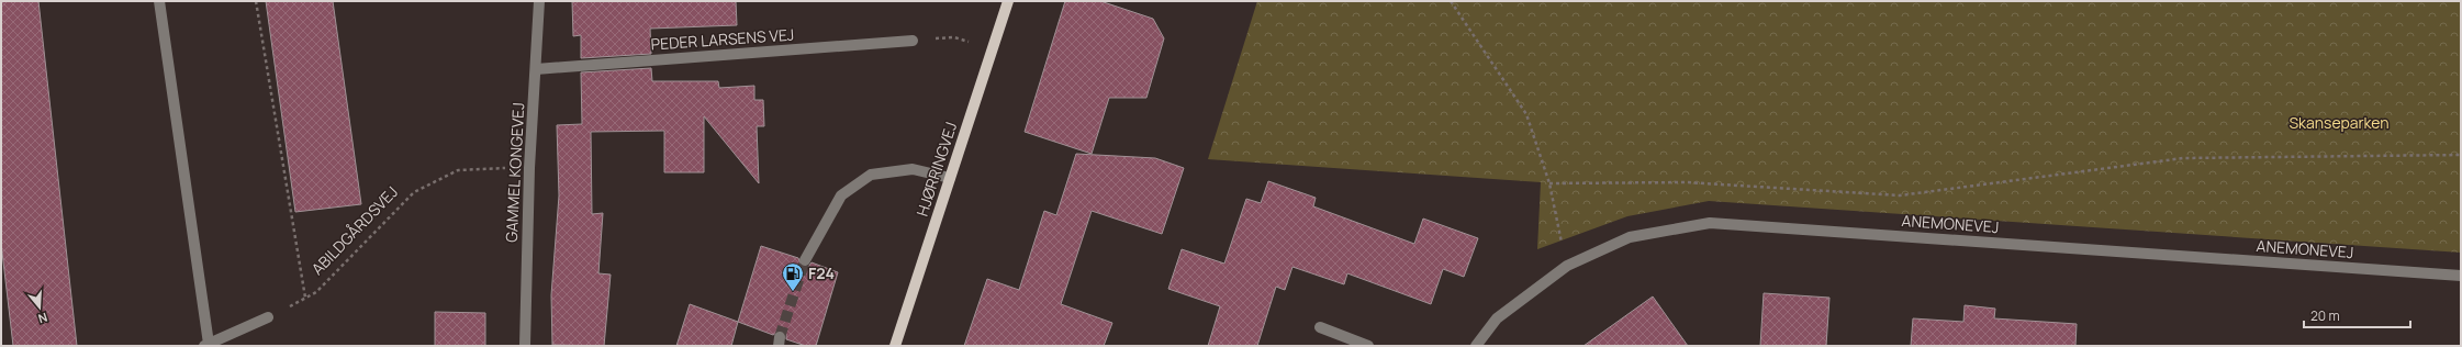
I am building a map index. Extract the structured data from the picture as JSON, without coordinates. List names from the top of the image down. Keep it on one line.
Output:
{"streets":{"main road":["HJØRRINGVEJ"],"street":["PEDER LARSENS VEJ","GAMMEL KONGEVEJ","ANEMONEVEJ"],"path":["ABILDGÅRDSVEJ"]},"crossings":[["PEDER LARSENS VEJ","GAMMEL KONGEVEJ"],["GAMMEL KONGEVEJ","ABILDGÅRDSVEJ"]],"parks":["Skanseparken"],"places":{"fuel station":["F24"]},"scale_bar":"20 m","north":"bottom"}
